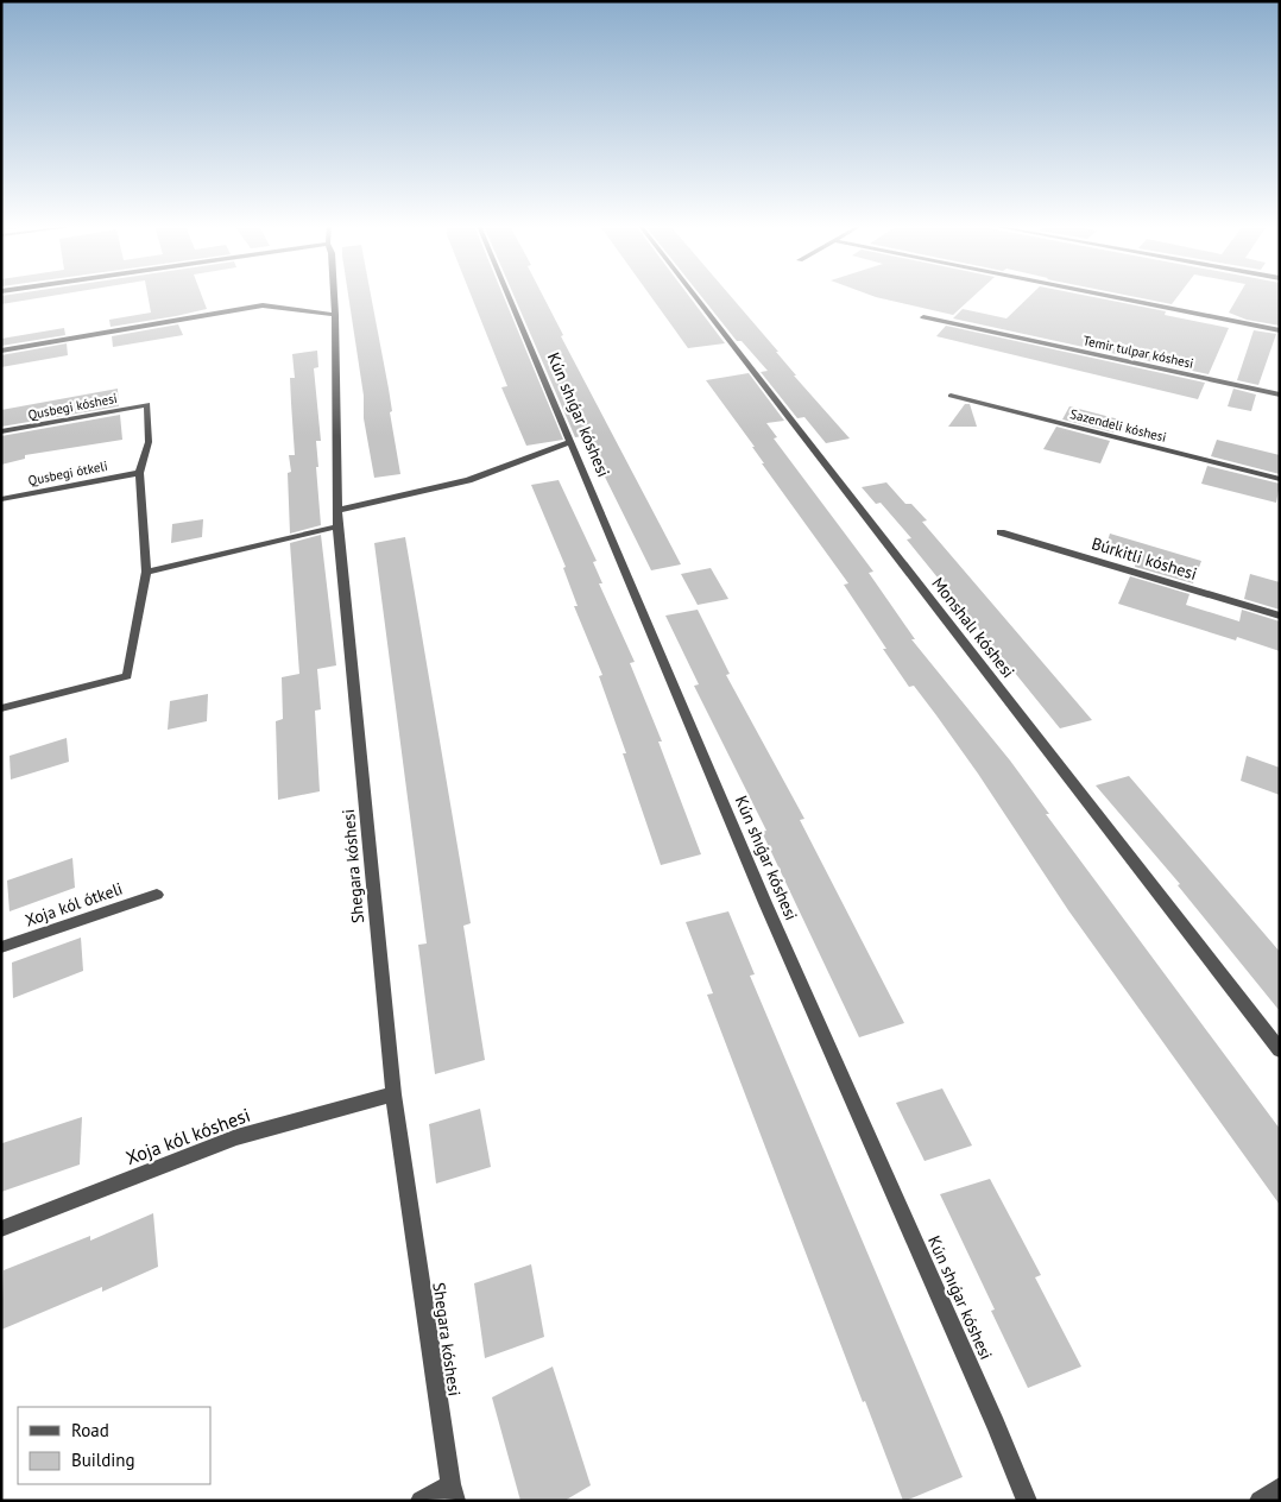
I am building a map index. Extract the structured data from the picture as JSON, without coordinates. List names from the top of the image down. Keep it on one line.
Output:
{"streets":{"street":["Temir tulpar kóshesi","Qusbegi kóshesi","Kún shıǵar kóshesi","Sazendeli kóshesi","Qusbegi ótkeli","Búrkitli kóshesi","Monshalı kóshesi","Shegara kóshesi","Xoja kól ótkeli","Xoja kól kóshesi"]},"crossings":[["Qusbegi kóshesi","Qusbegi ótkeli"],["Shegara kóshesi","Xoja kól kóshesi"]],"legend":["Road","Building"]}
